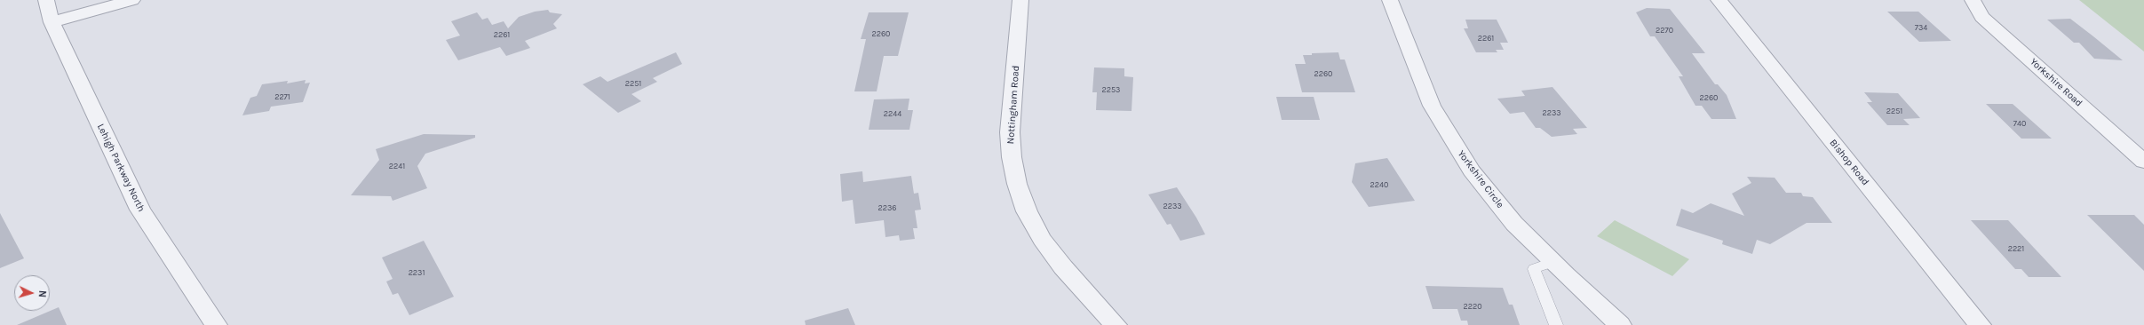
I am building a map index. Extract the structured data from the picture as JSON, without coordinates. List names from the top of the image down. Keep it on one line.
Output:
{"streets":{"street":["Yorkshire Road","Nottingham Road","Bishop Road","Lehigh Parkway North","Yorkshire Circle"]},"house_numbers":["734","2270","2260","2261","2261","2260","2251","2253","2271","2260","2251","2233","2244","740","2241","2240","2233","2236","2221","2231","2220"],"north":"right"}
